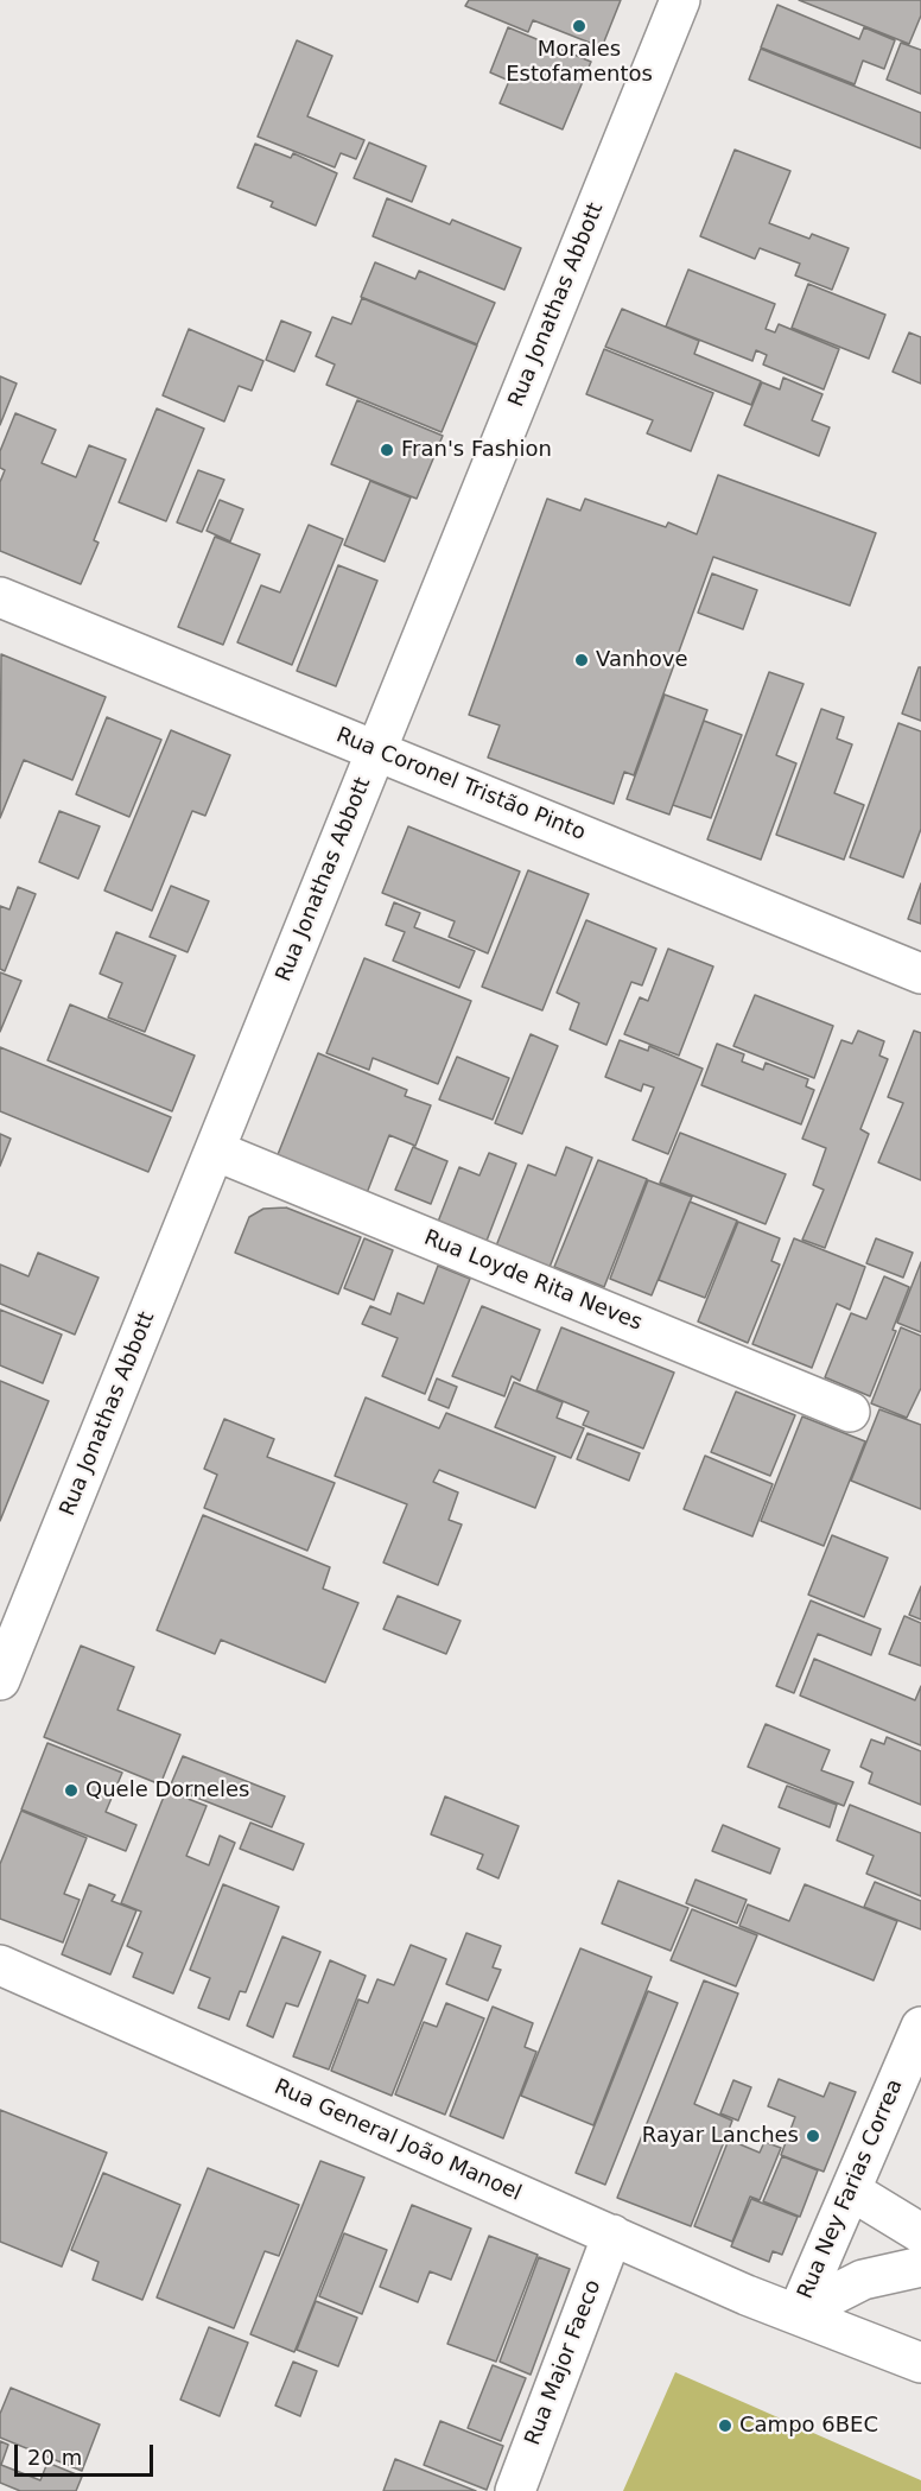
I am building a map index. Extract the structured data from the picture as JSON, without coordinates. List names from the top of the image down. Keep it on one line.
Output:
{"streets":{"street":["Rua Jonathas Abbott","Rua Coronel Tristão Pinto","Rua Loyde Rita Neves","Rua General João Manoel","Rua Ney Farias Correa","Rua Major Faeco"]},"crossings":[["Rua Jonathas Abbott","Rua Coronel Tristão Pinto"],["Rua Jonathas Abbott","Rua Loyde Rita Neves"],["Rua General João Manoel","Rua Ney Farias Correa"],["Rua General João Manoel","Rua Major Faeco"]],"places":["Morales Estofamentos","Fran's Fashion","Vanhove","Quele Dorneles","Rayar Lanches","Campo 6BEC"],"scale_bar":"20 m"}
